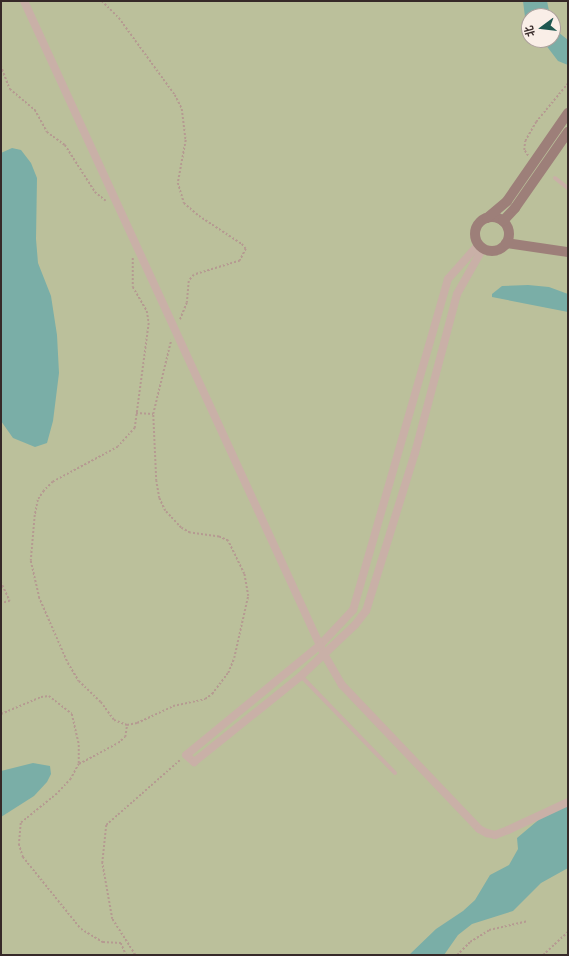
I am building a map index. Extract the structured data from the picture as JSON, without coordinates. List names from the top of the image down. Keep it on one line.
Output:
{"north":"left"}
